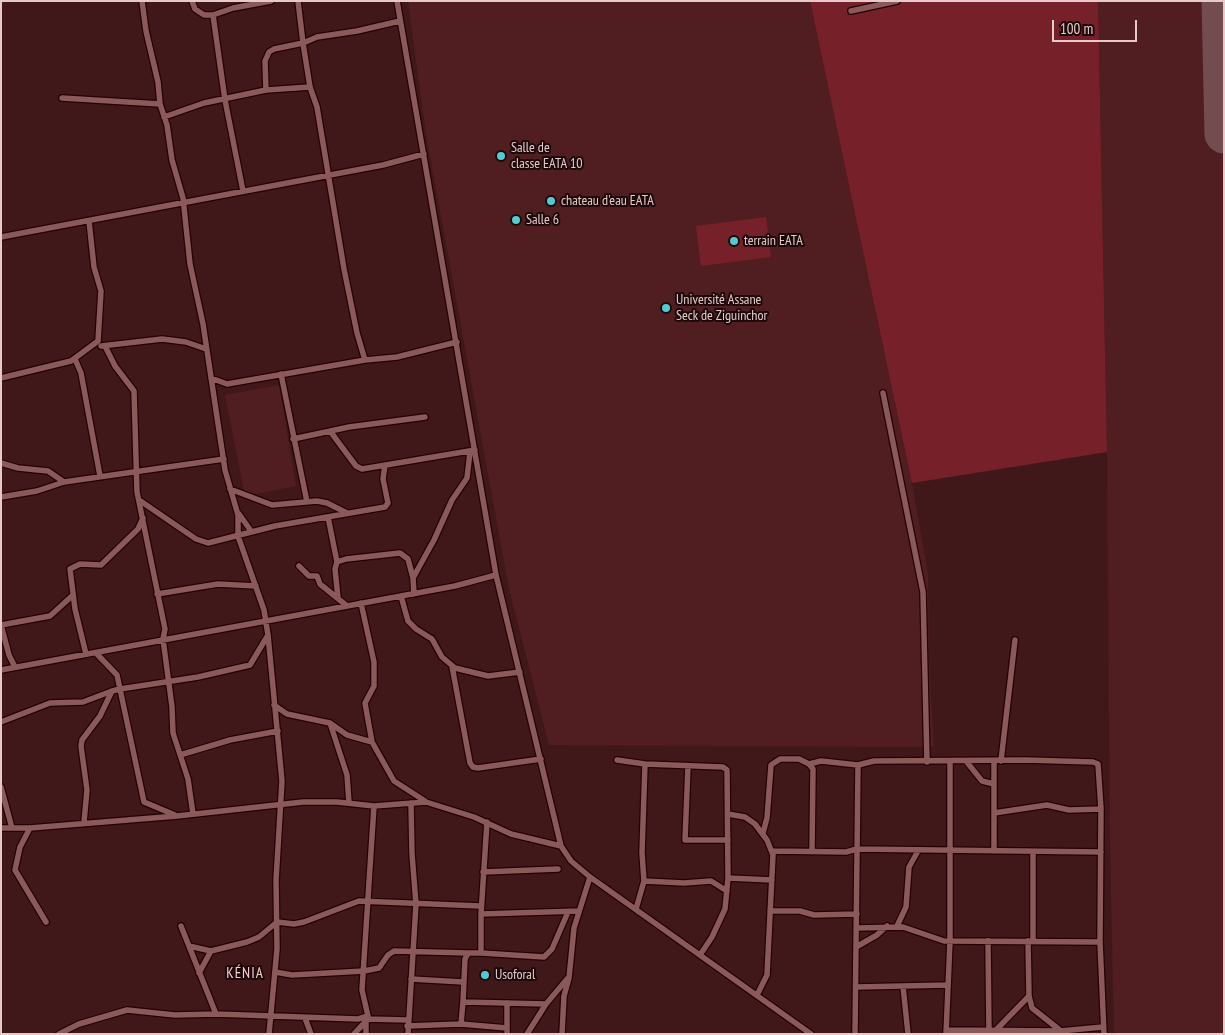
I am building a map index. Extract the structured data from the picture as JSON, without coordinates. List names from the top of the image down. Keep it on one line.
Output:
{"districts":["KÉNIA"],"places":["Salle de classe EATA 10","chateau d'eau EATA","Salle 6","terrain EATA","Université Assane Seck de Ziguinchor","Usoforal"],"scale_bar":"100 m"}
